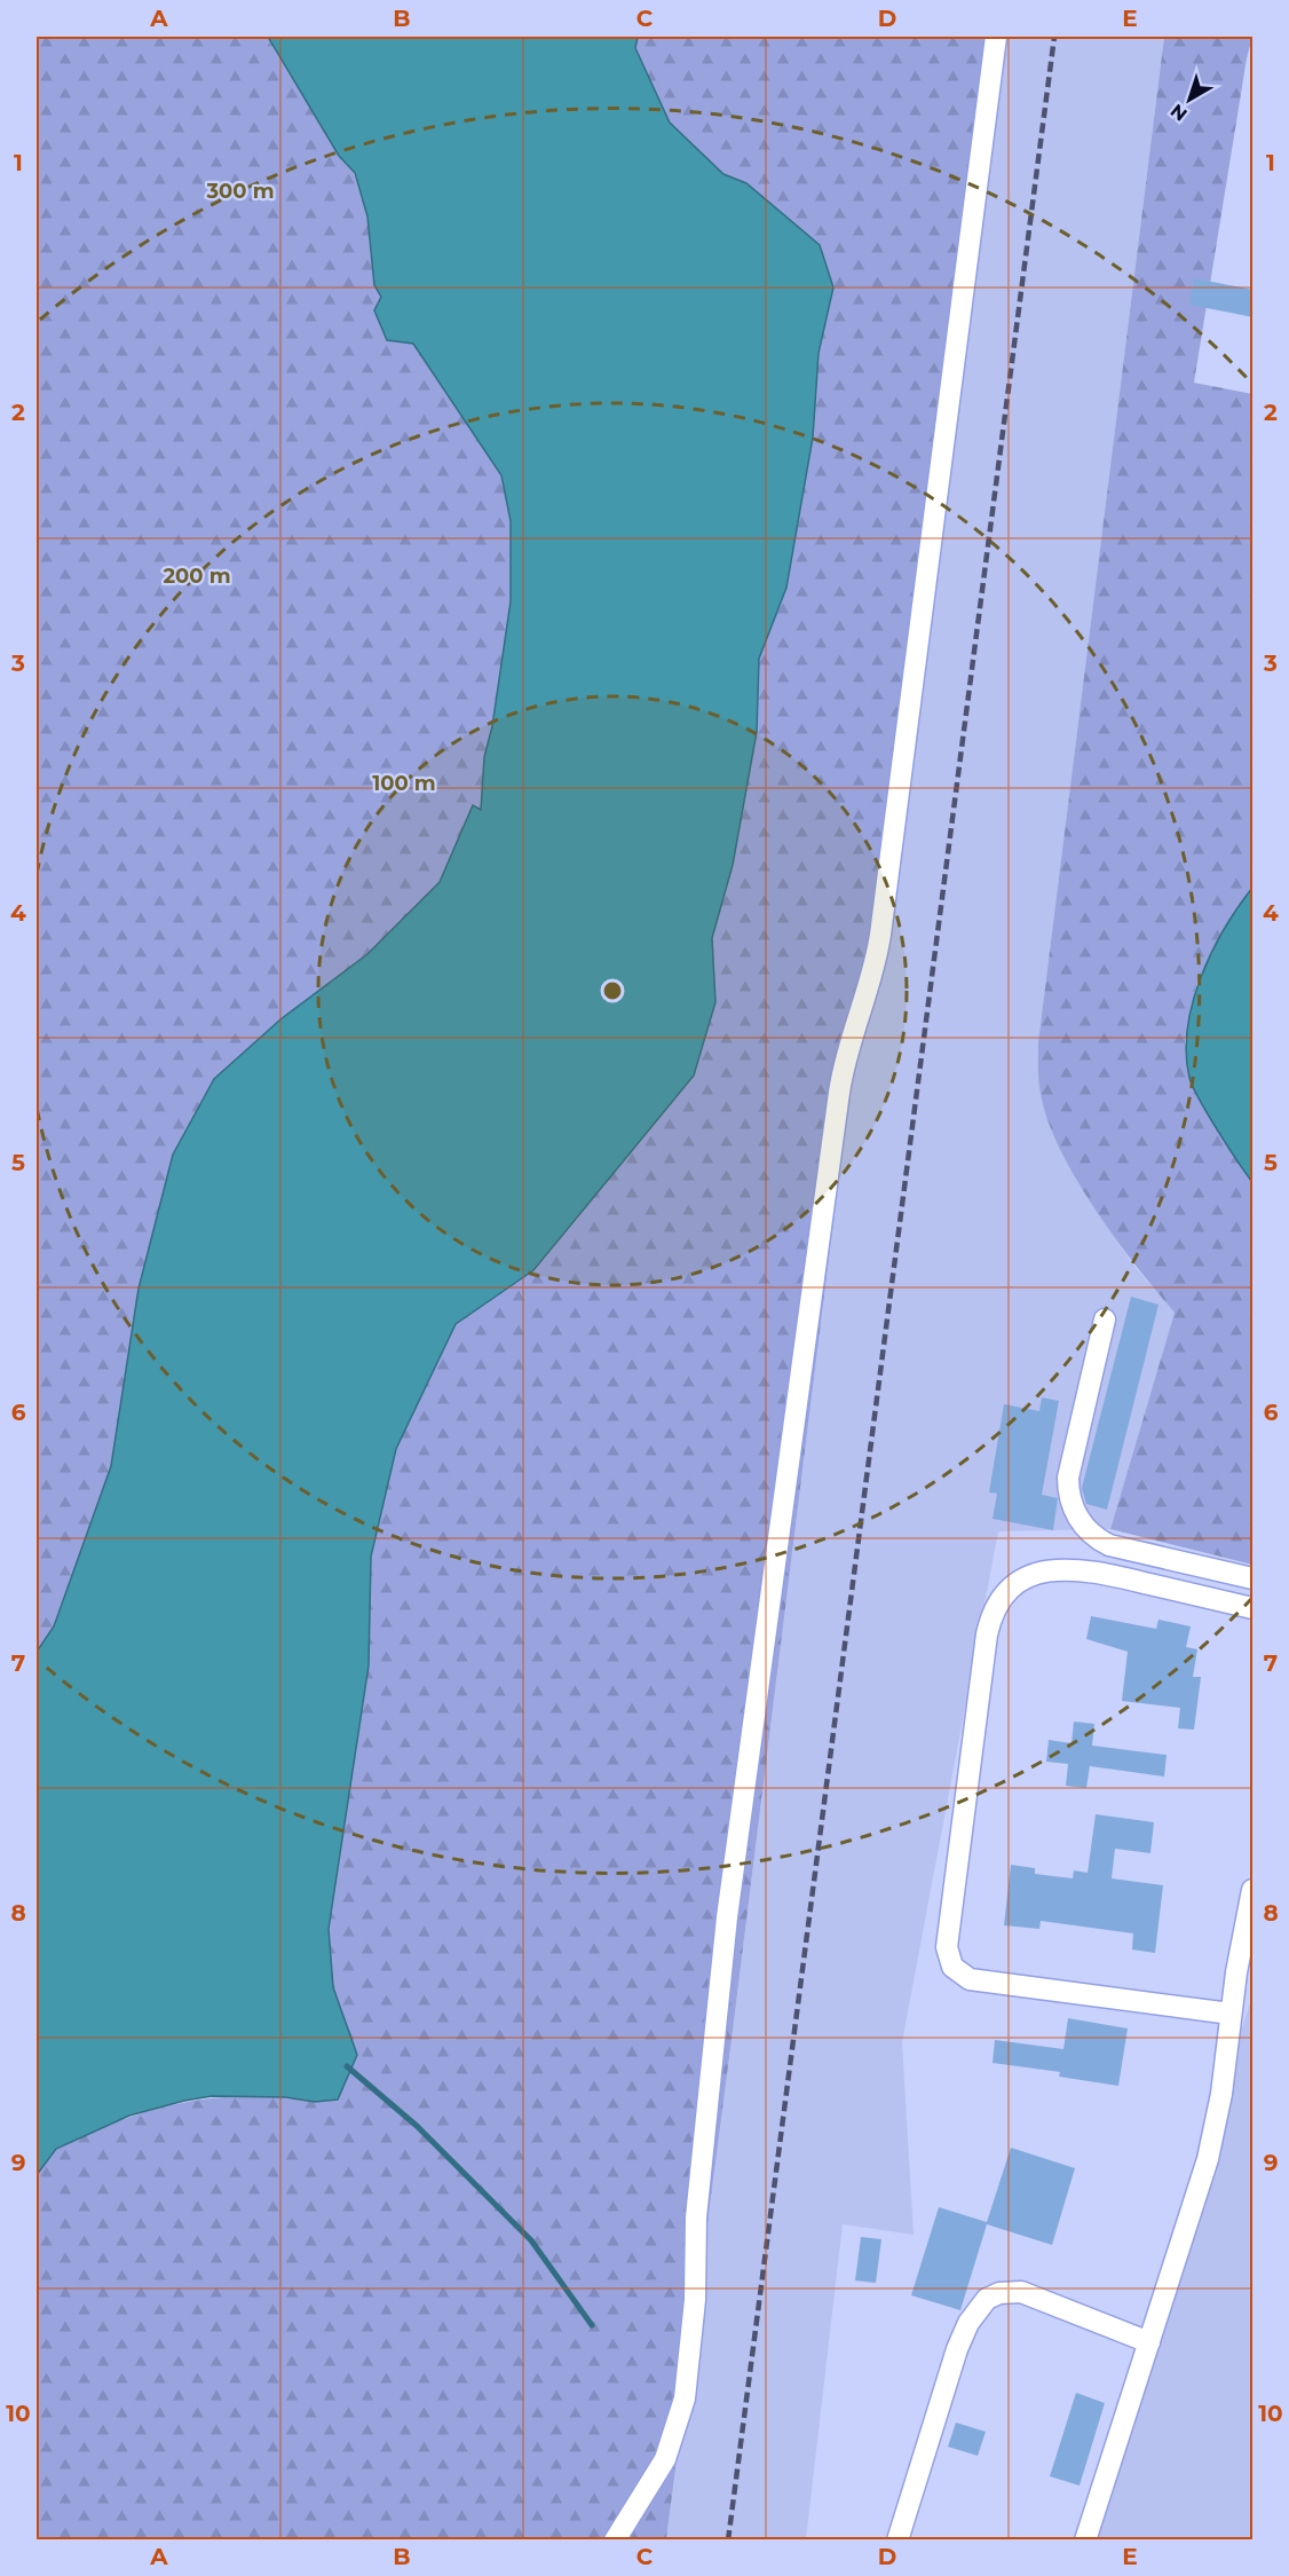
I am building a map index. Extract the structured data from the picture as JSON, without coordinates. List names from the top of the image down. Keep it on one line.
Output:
{"north":"bottom left","grid":{"columns":["A","B","C","D","E"],"rows":["1","2","3","4","5","6","7","8","9","10"]},"rings":["300 m","200 m","100 m"]}
